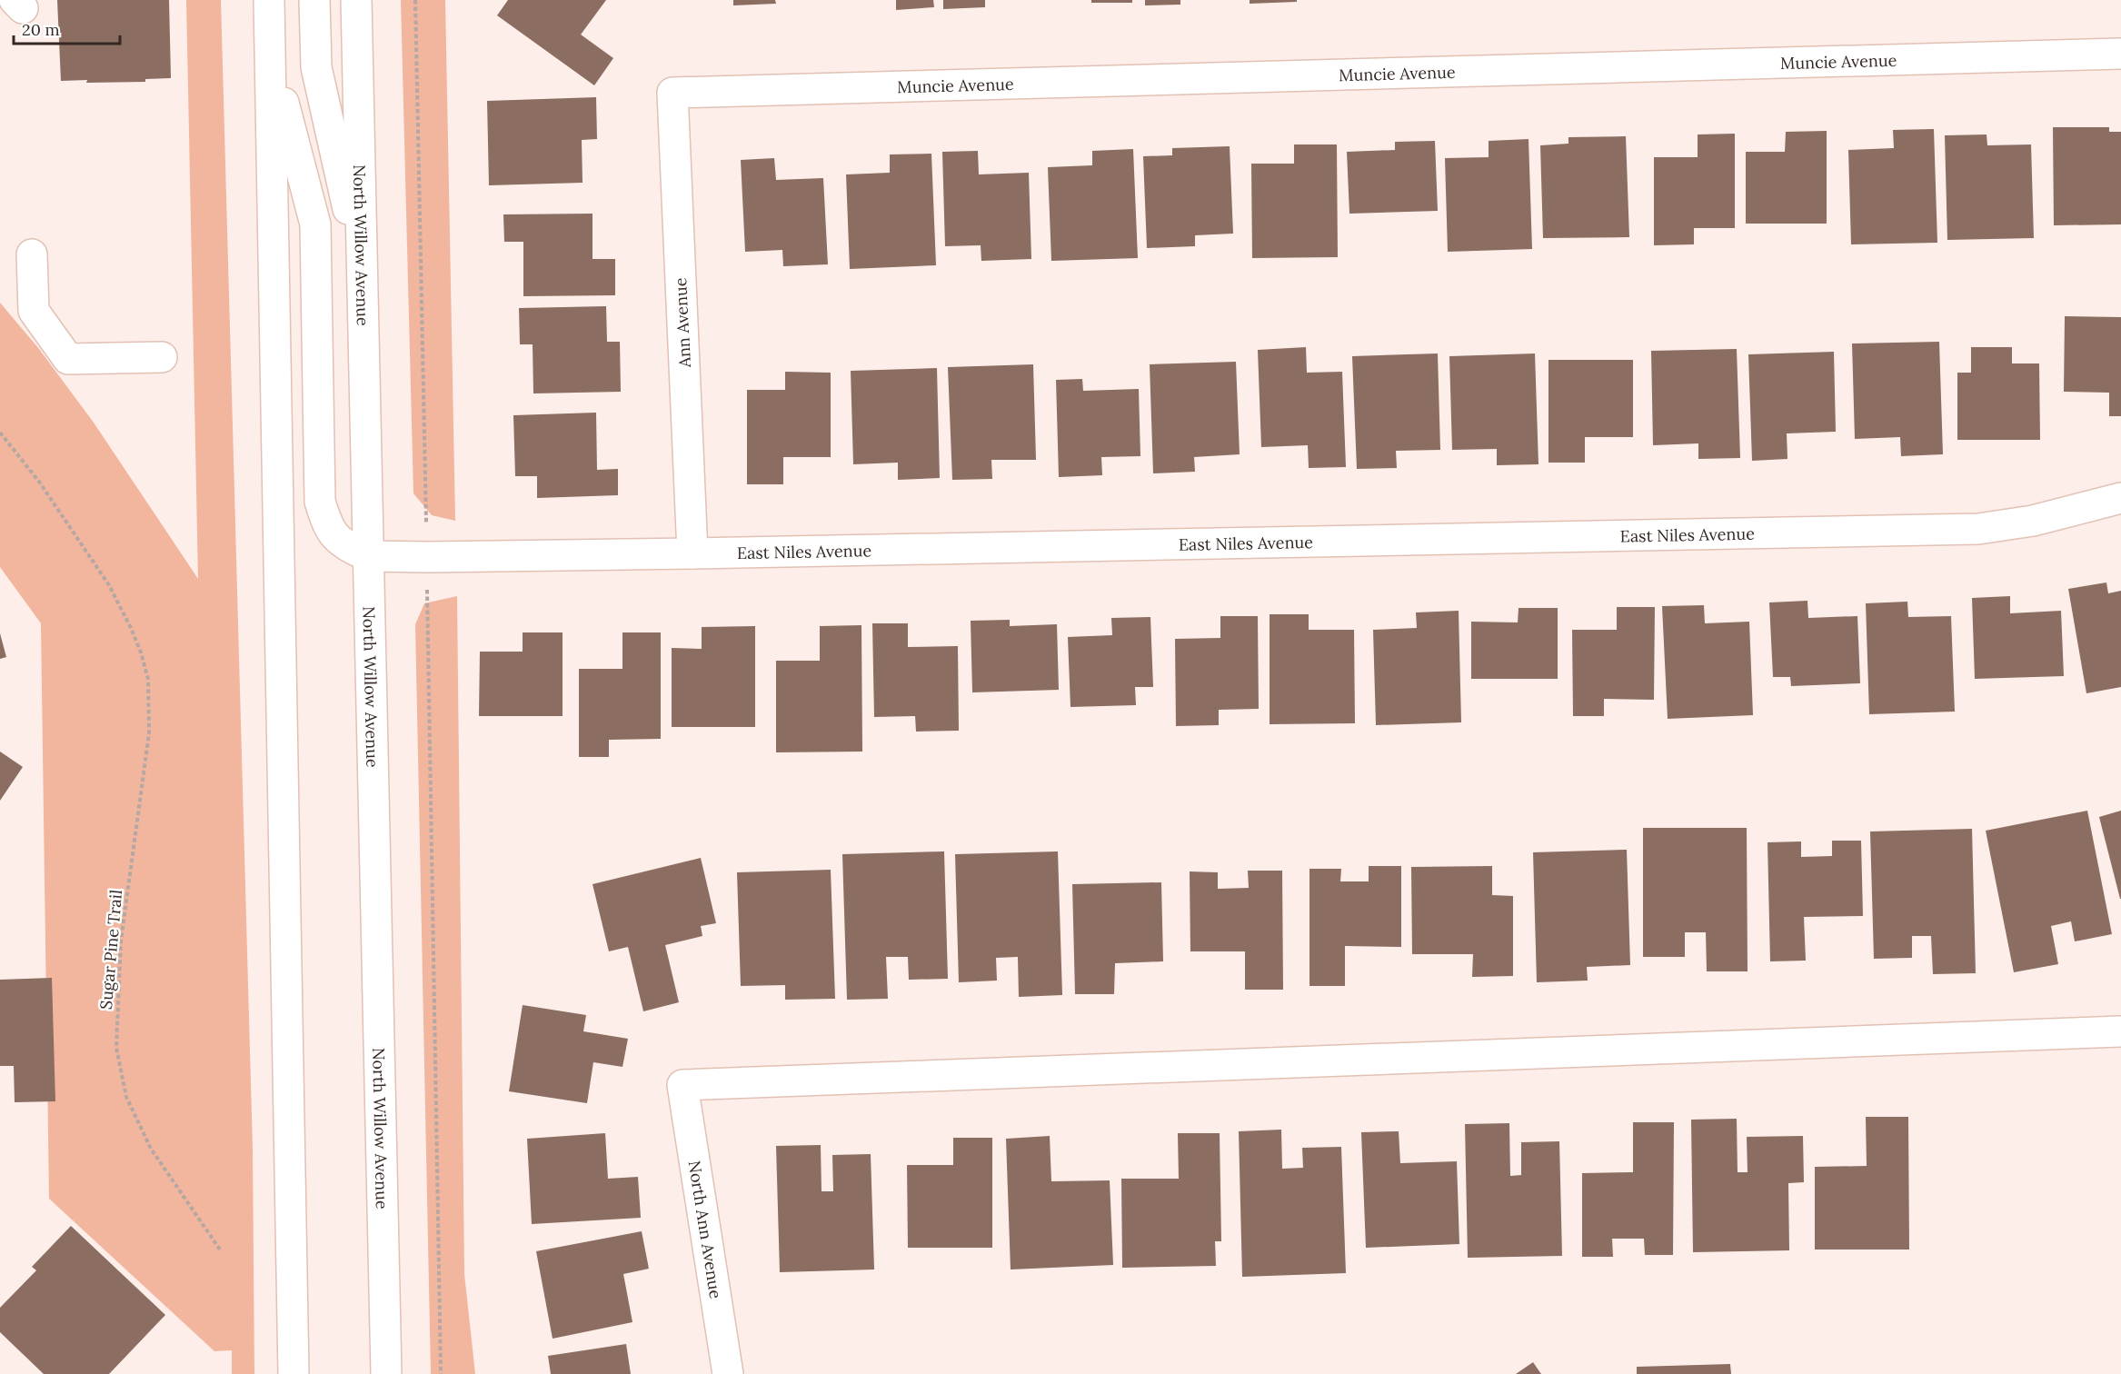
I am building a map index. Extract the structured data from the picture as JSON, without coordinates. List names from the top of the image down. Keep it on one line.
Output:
{"streets":{"street":["Muncie Avenue","North Willow Avenue","Ann Avenue","East Niles Avenue","North Ann Avenue"],"path":["Sugar Pine Trail"]},"crossings":[["Muncie Avenue","Ann Avenue"],["North Willow Avenue","East Niles Avenue"],["Ann Avenue","East Niles Avenue"]],"scale_bar":"20 m"}
